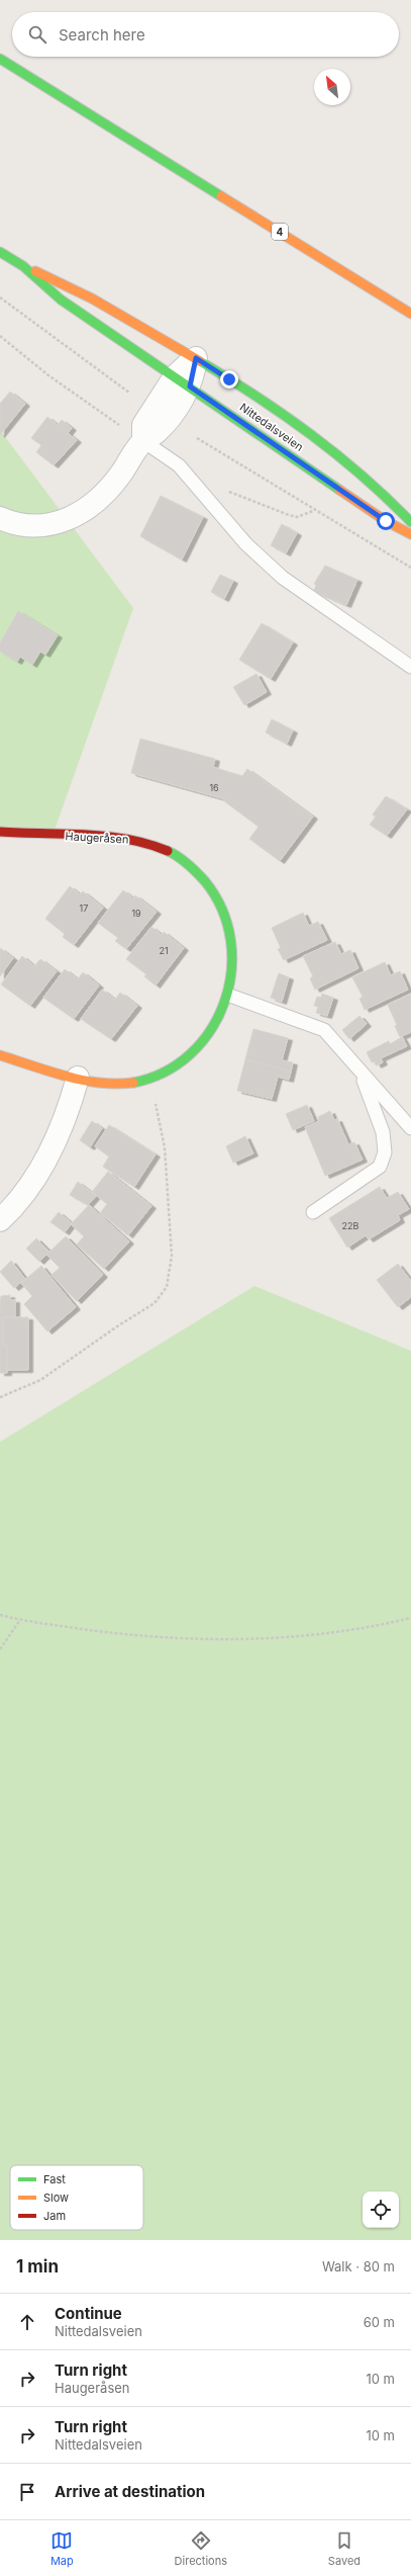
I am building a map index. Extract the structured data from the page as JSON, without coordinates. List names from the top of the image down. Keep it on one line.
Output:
{"streets":{"main road":["4","Nittedalsveien","Haugeråsen"]},"house_numbers":["16","17","19","21","22B"],"legend":["Fast","Slow","Jam"],"north":"top left","page":{"search":"Search here","heading":["1 min","Walk · 80 m"],"list":[["Continue","Nittedalsveien","60 m"],["Turn right","Haugeråsen","10 m"],["Turn right","Nittedalsveien","10 m"],"Arrive at destination"],"nav":["Map","Directions","Saved"]}}
